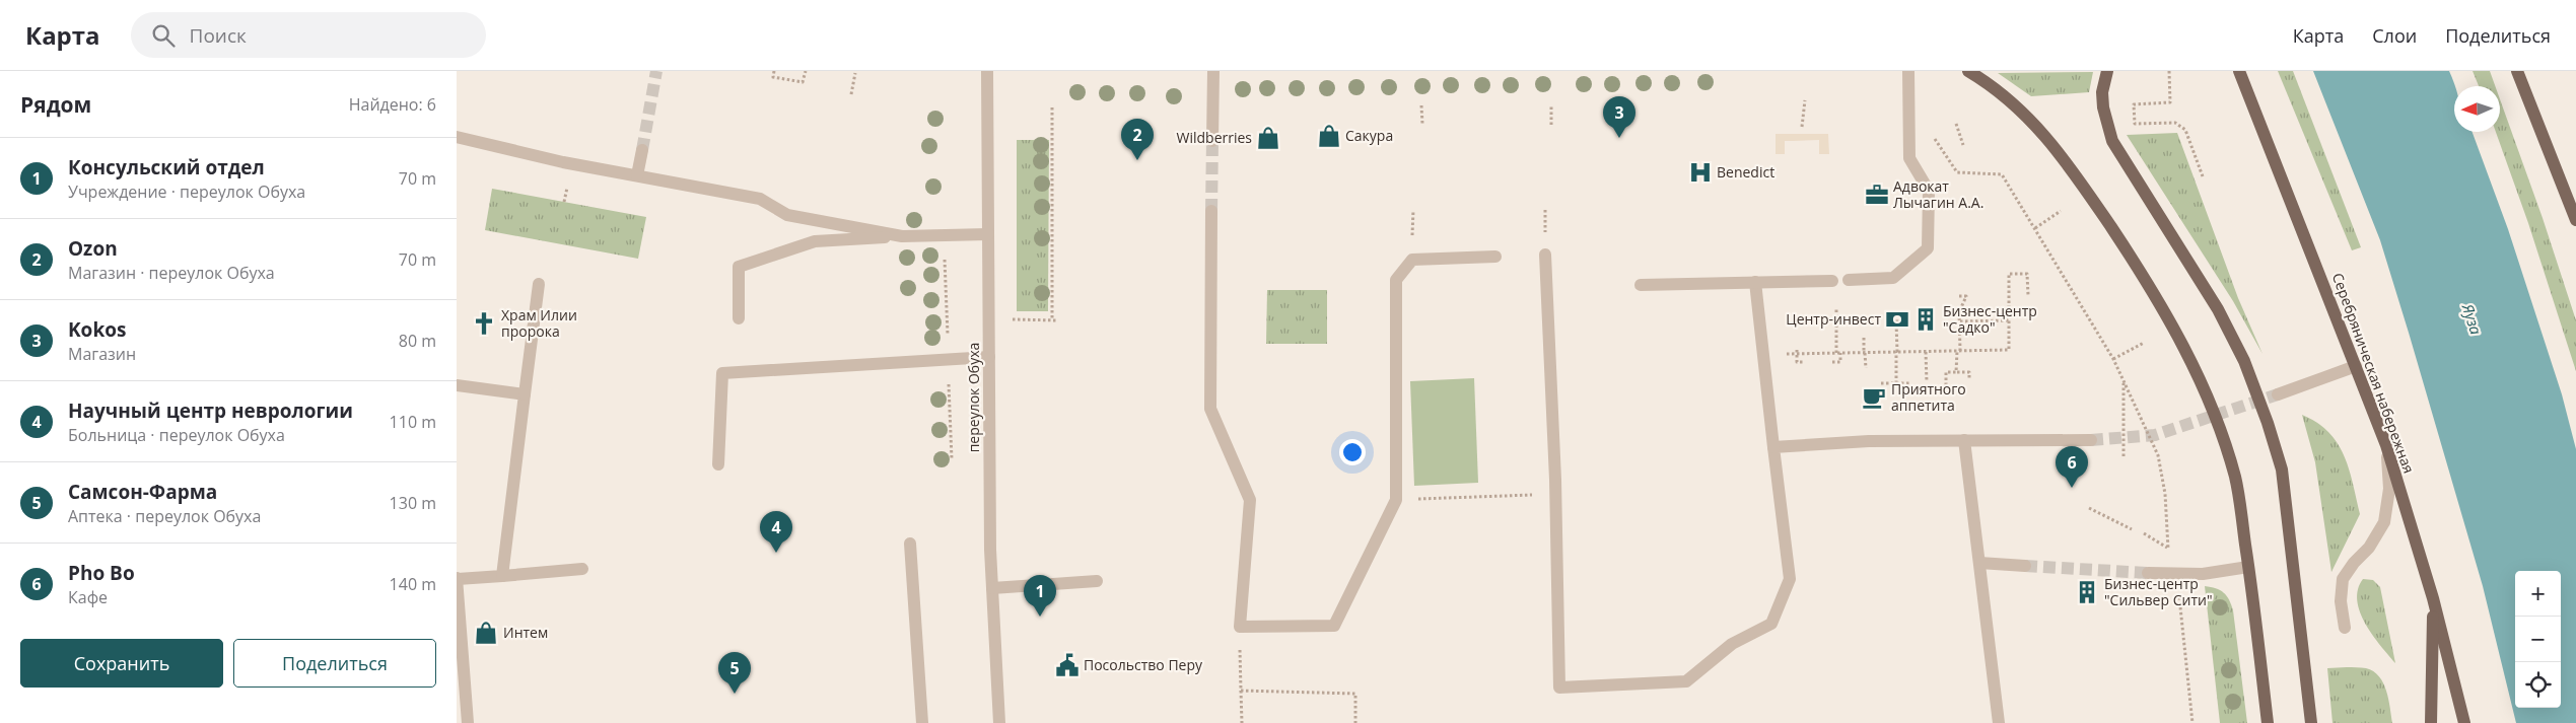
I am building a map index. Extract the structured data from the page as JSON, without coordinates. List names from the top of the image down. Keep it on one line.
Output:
{"streets":{"main road":["Серебряническая набережная"],"street":["переулок Обуха"]},"water":["Яуза"],"places":{"shop":["Сакура","Wildberries","Интем"],"hospital":["Benedict"],"office":["Адвокат Лычагин А.А."],"bank":["Центр-инвест"],"building":["Бизнес-центр \"Садко\"","Бизнес-центр \"Сильвер Сити\""],"church":["Храм Илии пророка"],"cafe":["Приятного аппетита"],"public building":["Посольство Перу"]},"north":"left","page":{"header":"Карта","search":"Поиск","nav":["Карта","Слои","Поделиться"],"heading":["Рядом","Найдено: 6"],"pins":["3","2","6","4","1","5"],"list":[{"mark":"1","name":"Консульский отдел","note":"Учреждение · переулок Обуха","value":"70 m"},{"mark":"2","name":"Ozon","note":"Магазин · переулок Обуха","value":"70 m"},{"mark":"3","name":"Kokos","note":"Магазин","value":"80 m"},{"mark":"4","name":"Научный центр неврологии","note":"Больница · переулок Обуха","value":"110 m"},{"mark":"5","name":"Самсон-Фарма","note":"Аптека · переулок Обуха","value":"130 m"},{"mark":"6","name":"Pho Bo","note":"Кафе","value":"140 m"}],"map_buttons":["+","−"],"buttons":["Сохранить","Поделиться"]}}
